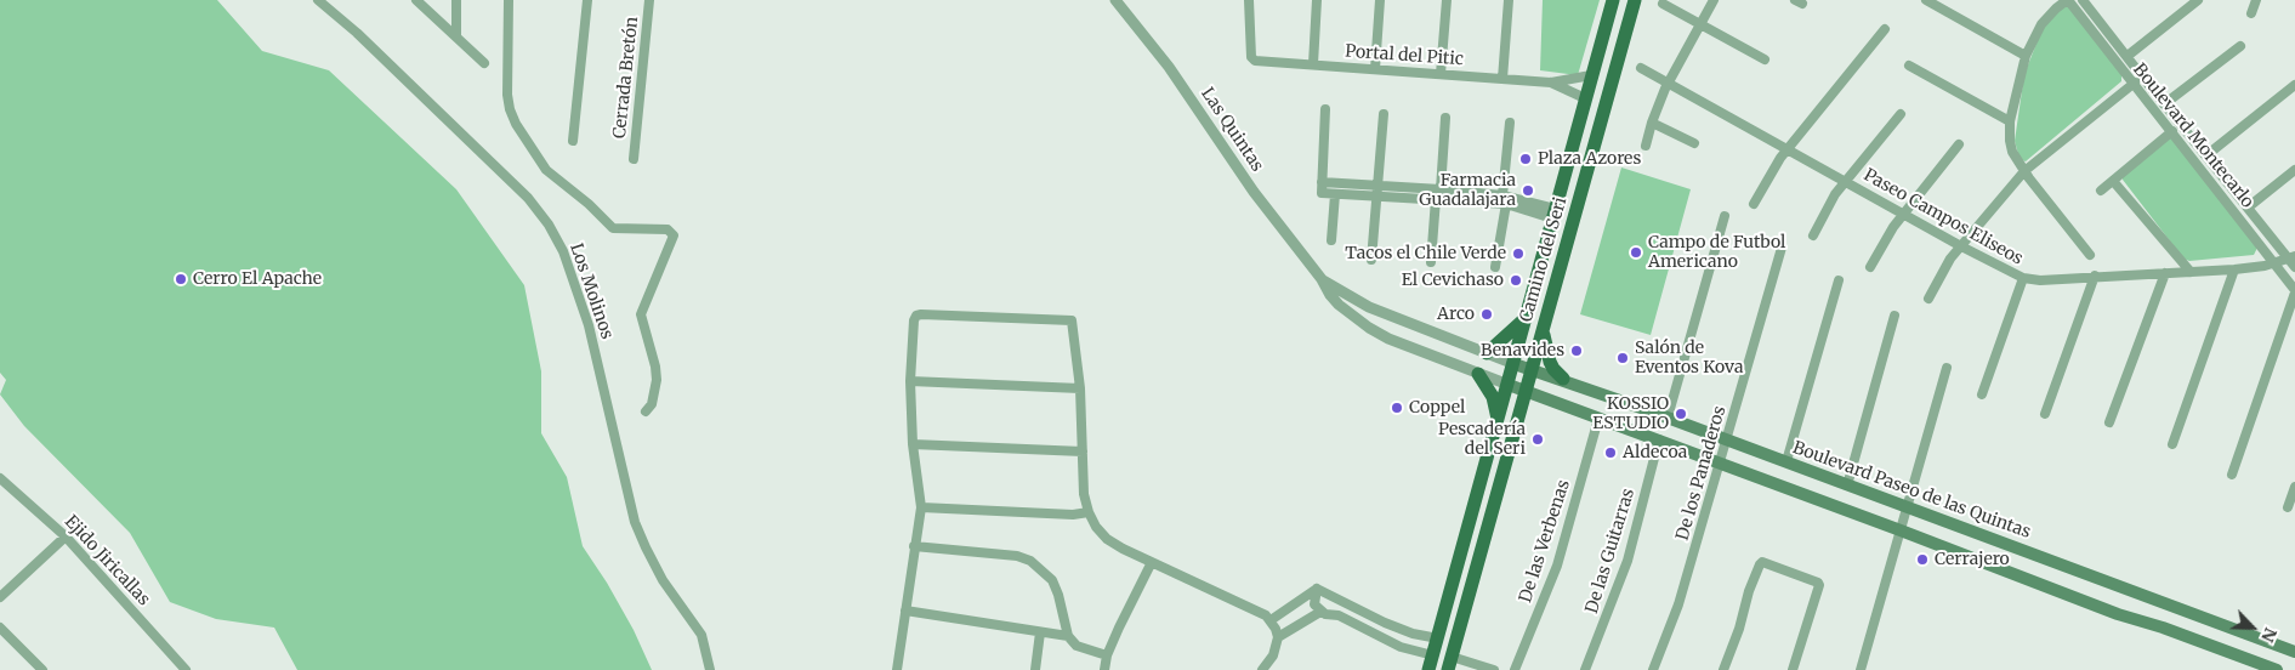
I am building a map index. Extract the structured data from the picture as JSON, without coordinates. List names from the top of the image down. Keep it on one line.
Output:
{"streets":{"main road":["Camino del Seri","Boulevard Paseo de las Quintas"],"street":["Portal del Pitic","Cerrada Bretón","Las Quintas","Boulevard Montecarlo","Paseo Campos Eliseos","Los Molinos","De los Panaderos","De las Verbenas","De las Guitarras","Ejido Jiricallas"]},"crossings":[["Portal del Pitic","Camino del Seri"],["Las Quintas","Camino del Seri"],["Las Quintas","Boulevard Paseo de las Quintas"],["Boulevard Montecarlo","Paseo Campos Eliseos"],["Camino del Seri","Boulevard Paseo de las Quintas"],["De los Panaderos","Boulevard Paseo de las Quintas"]],"places":["Plaza Azores","Farmacia Guadalajara","Campo de Futbol Americano","Tacos el Chile Verde","Cerro El Apache","El Cevichaso","Arco","Benavides","Salón de Eventos Kova","Coppel","KOSSIO ESTUDIO","Pescadería del Seri","Aldecoa","Cerrajero"],"north":"bottom right"}
